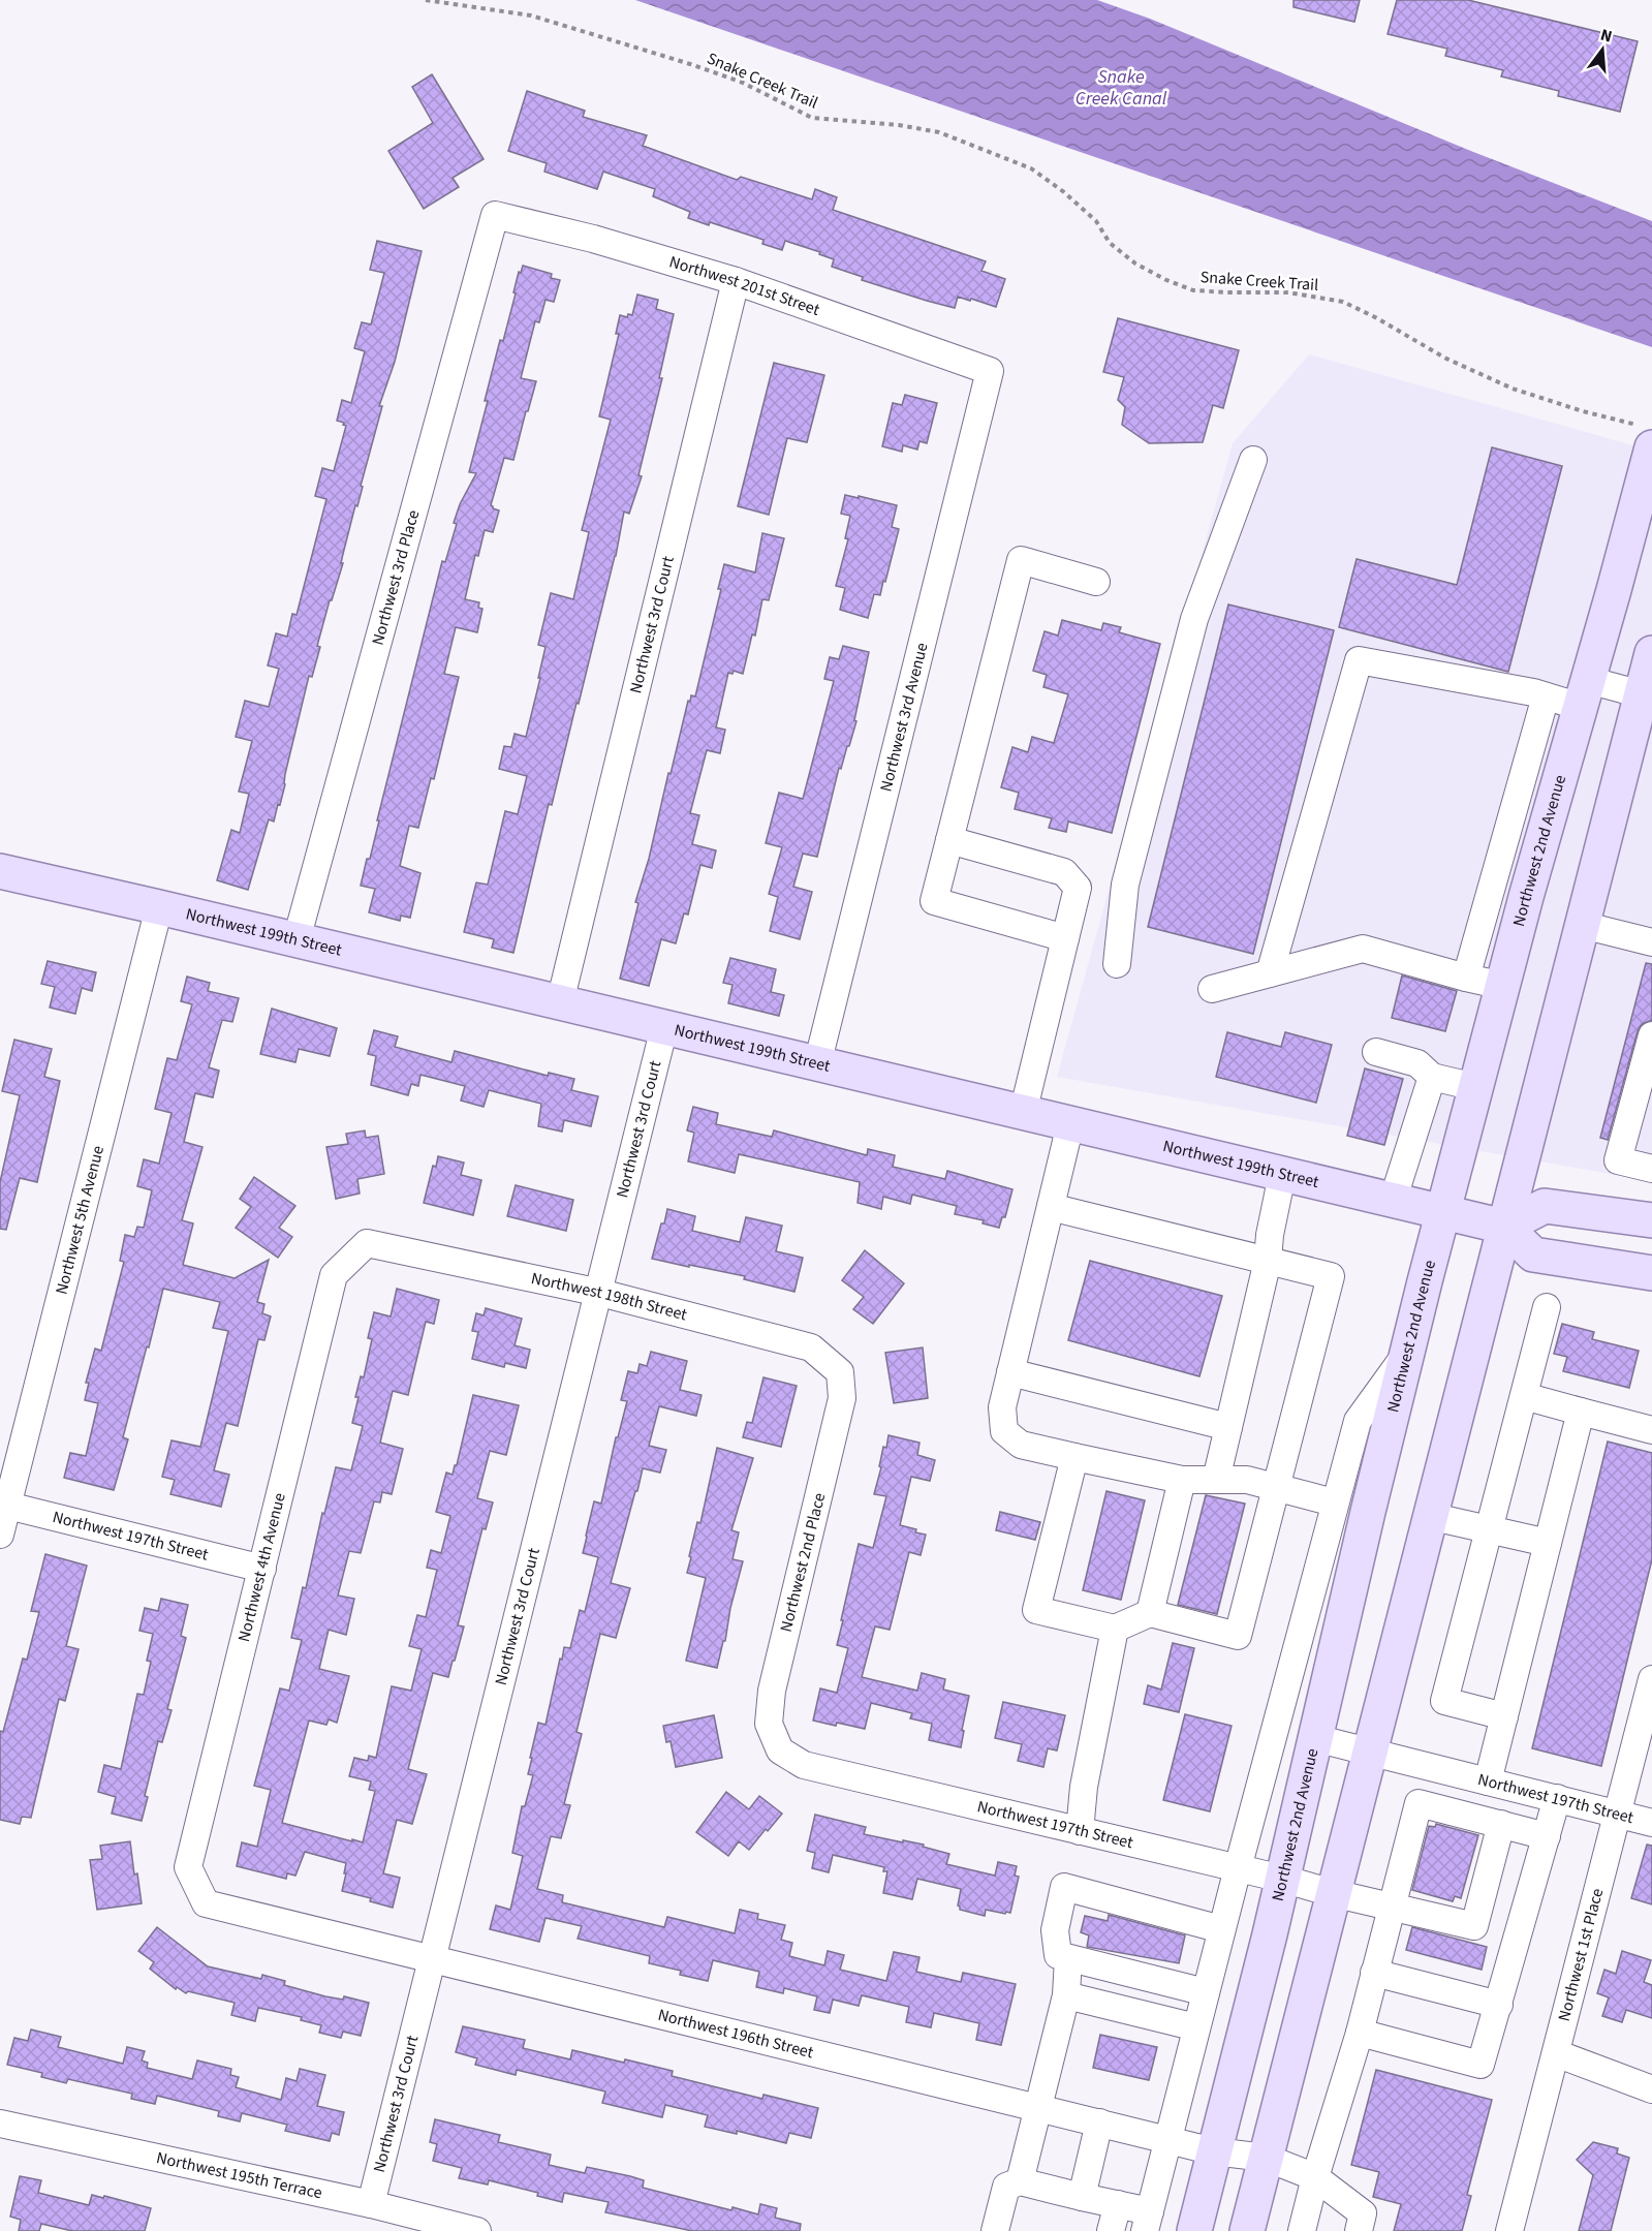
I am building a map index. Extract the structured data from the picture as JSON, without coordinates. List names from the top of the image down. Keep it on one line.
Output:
{"streets":{"main road":["Northwest 2nd Avenue","Northwest 199th Street"],"street":["Northwest 201st Street","Northwest 3rd Place","Northwest 3rd Court","Northwest 3rd Avenue","Northwest 5th Avenue","Northwest 198th Street","Northwest 197th Street","Northwest 2nd Place","Northwest 4th Avenue","Northwest 1st Place","Northwest 196th Street","Northwest 195th Terrace"],"path":["Snake Creek Trail"]},"crossings":[["Snake Creek Trail","Northwest 2nd Avenue"],["Northwest 201st Street","Northwest 3rd Place"],["Northwest 201st Street","Northwest 3rd Court"],["Northwest 201st Street","Northwest 3rd Avenue"],["Northwest 3rd Place","Northwest 199th Street"],["Northwest 3rd Court","Northwest 199th Street"],["Northwest 3rd Court","Northwest 198th Street"],["Northwest 3rd Court","Northwest 196th Street"],["Northwest 3rd Court","Northwest 195th Terrace"],["Northwest 3rd Avenue","Northwest 199th Street"],["Northwest 2nd Avenue","Northwest 199th Street"],["Northwest 2nd Avenue","Northwest 197th Street"],["Northwest 2nd Avenue","Northwest 196th Street"],["Northwest 199th Street","Northwest 5th Avenue"],["Northwest 5th Avenue","Northwest 197th Street"],["Northwest 198th Street","Northwest 2nd Place"],["Northwest 198th Street","Northwest 4th Avenue"],["Northwest 197th Street","Northwest 2nd Place"],["Northwest 197th Street","Northwest 4th Avenue"],["Northwest 197th Street","Northwest 1st Place"],["Northwest 4th Avenue","Northwest 196th Street"]],"water":["Snake Creek Canal"],"north":"top"}
